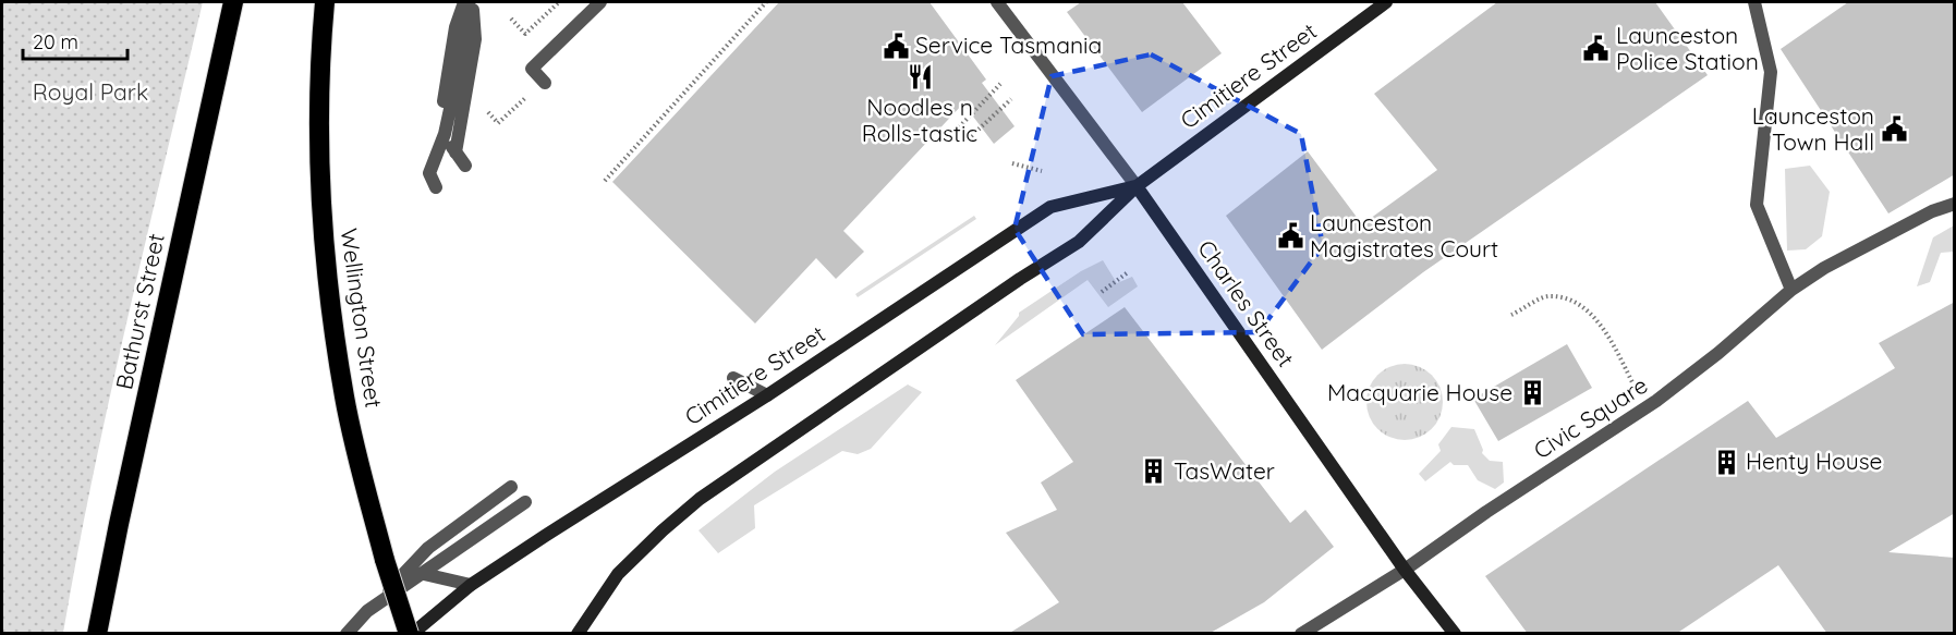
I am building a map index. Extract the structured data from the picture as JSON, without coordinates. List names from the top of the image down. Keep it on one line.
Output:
{"streets":{"highway":["Bathurst Street","Wellington Street"],"main road":["Cimitiere Street","Charles Street"],"street":["Civic Square"]},"crossings":[["Cimitiere Street","Charles Street"],["Cimitiere Street","Wellington Street"],["Charles Street","Civic Square"]],"parks":["Royal Park"],"places":{"public building":["Service Tasmania","Launceston Police Station","Launceston Town Hall","Launceston Magistrates Court"],"restaurant":["Noodles n Rolls-tastic"],"building":["Macquarie House","Henty House","TasWater"]},"scale_bar":"20 m"}
